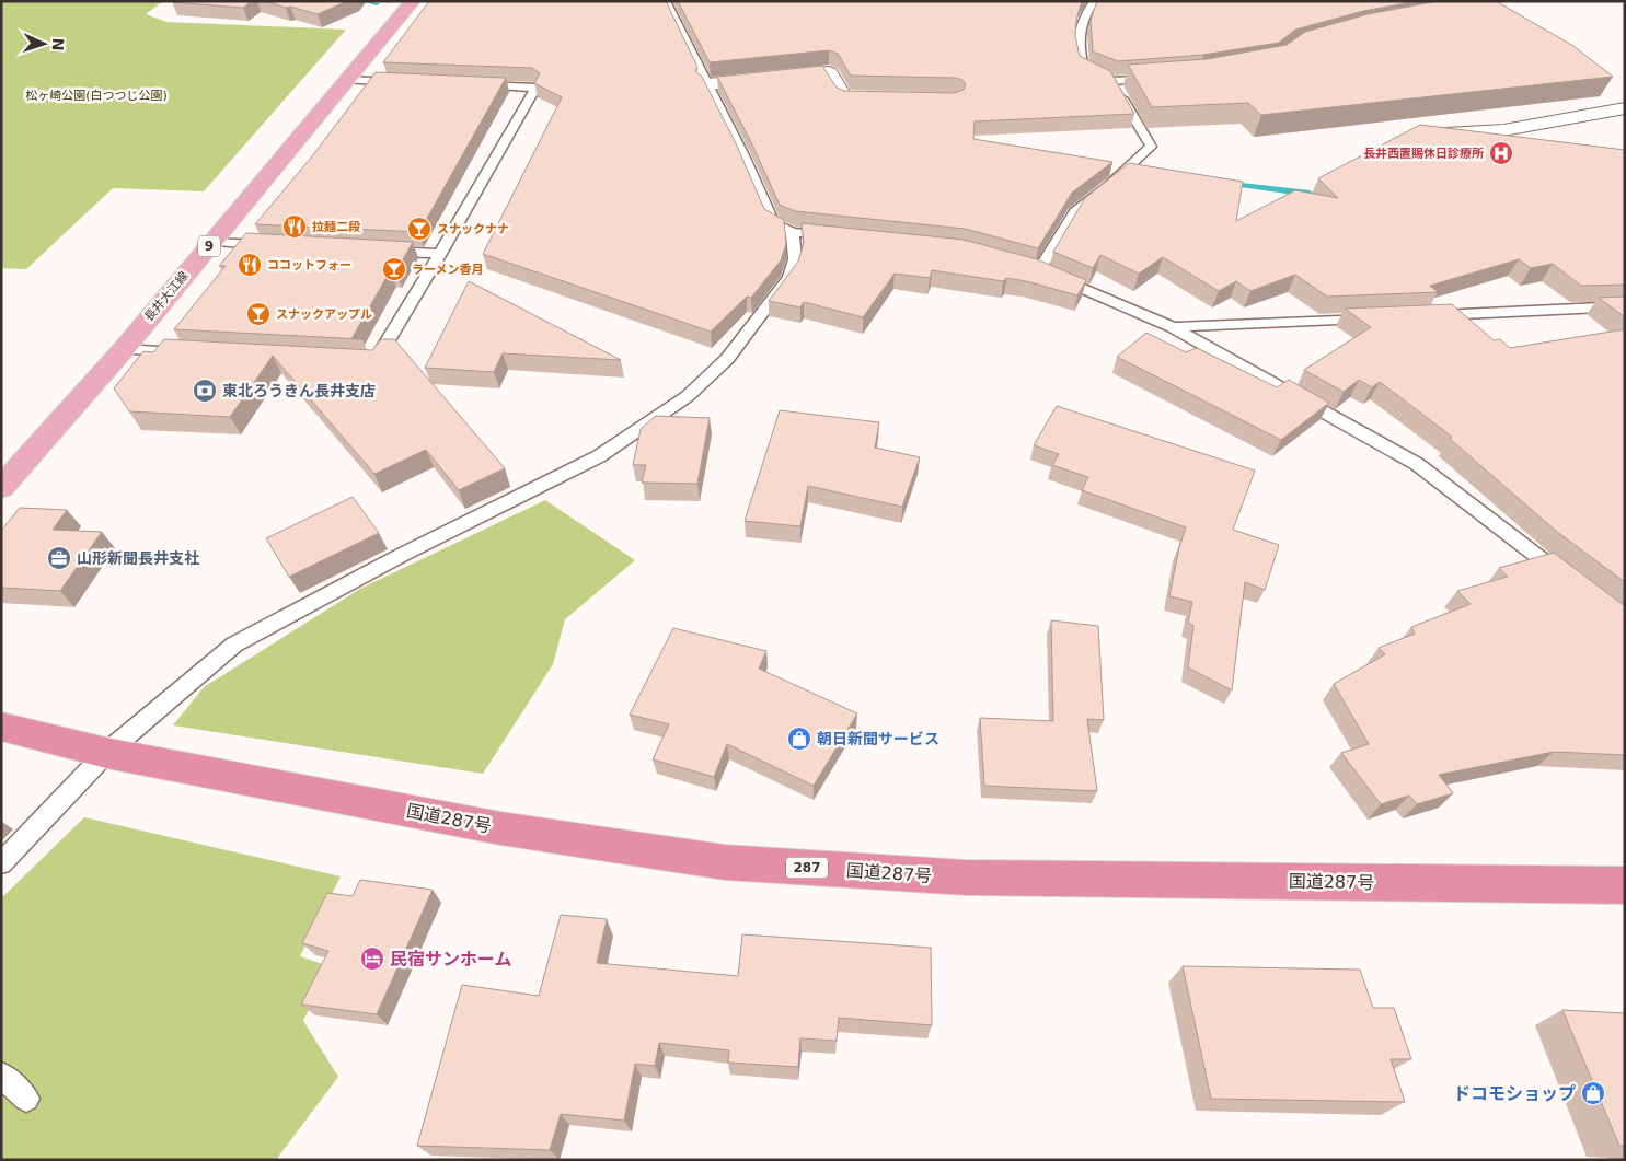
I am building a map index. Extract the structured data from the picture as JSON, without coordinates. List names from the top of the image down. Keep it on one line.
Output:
{"streets":{"highway":["国道287号","287"],"main road":["9","長井大江線"]},"parks":["松ヶ崎公園(白つつじ公園)"],"places":{"hospital":["長井西置賜休日診療所"],"restaurant":["拉麺二段","ココットフォー"],"bar":["スナックナナ","ラーメン香月","スナックアップル"],"bank":["東北ろうきん長井支店"],"office":["山形新聞長井支社"],"shop":["朝日新聞サービス","ドコモショップ"],"hotel":["民宿サンホーム"]},"north":"right"}
